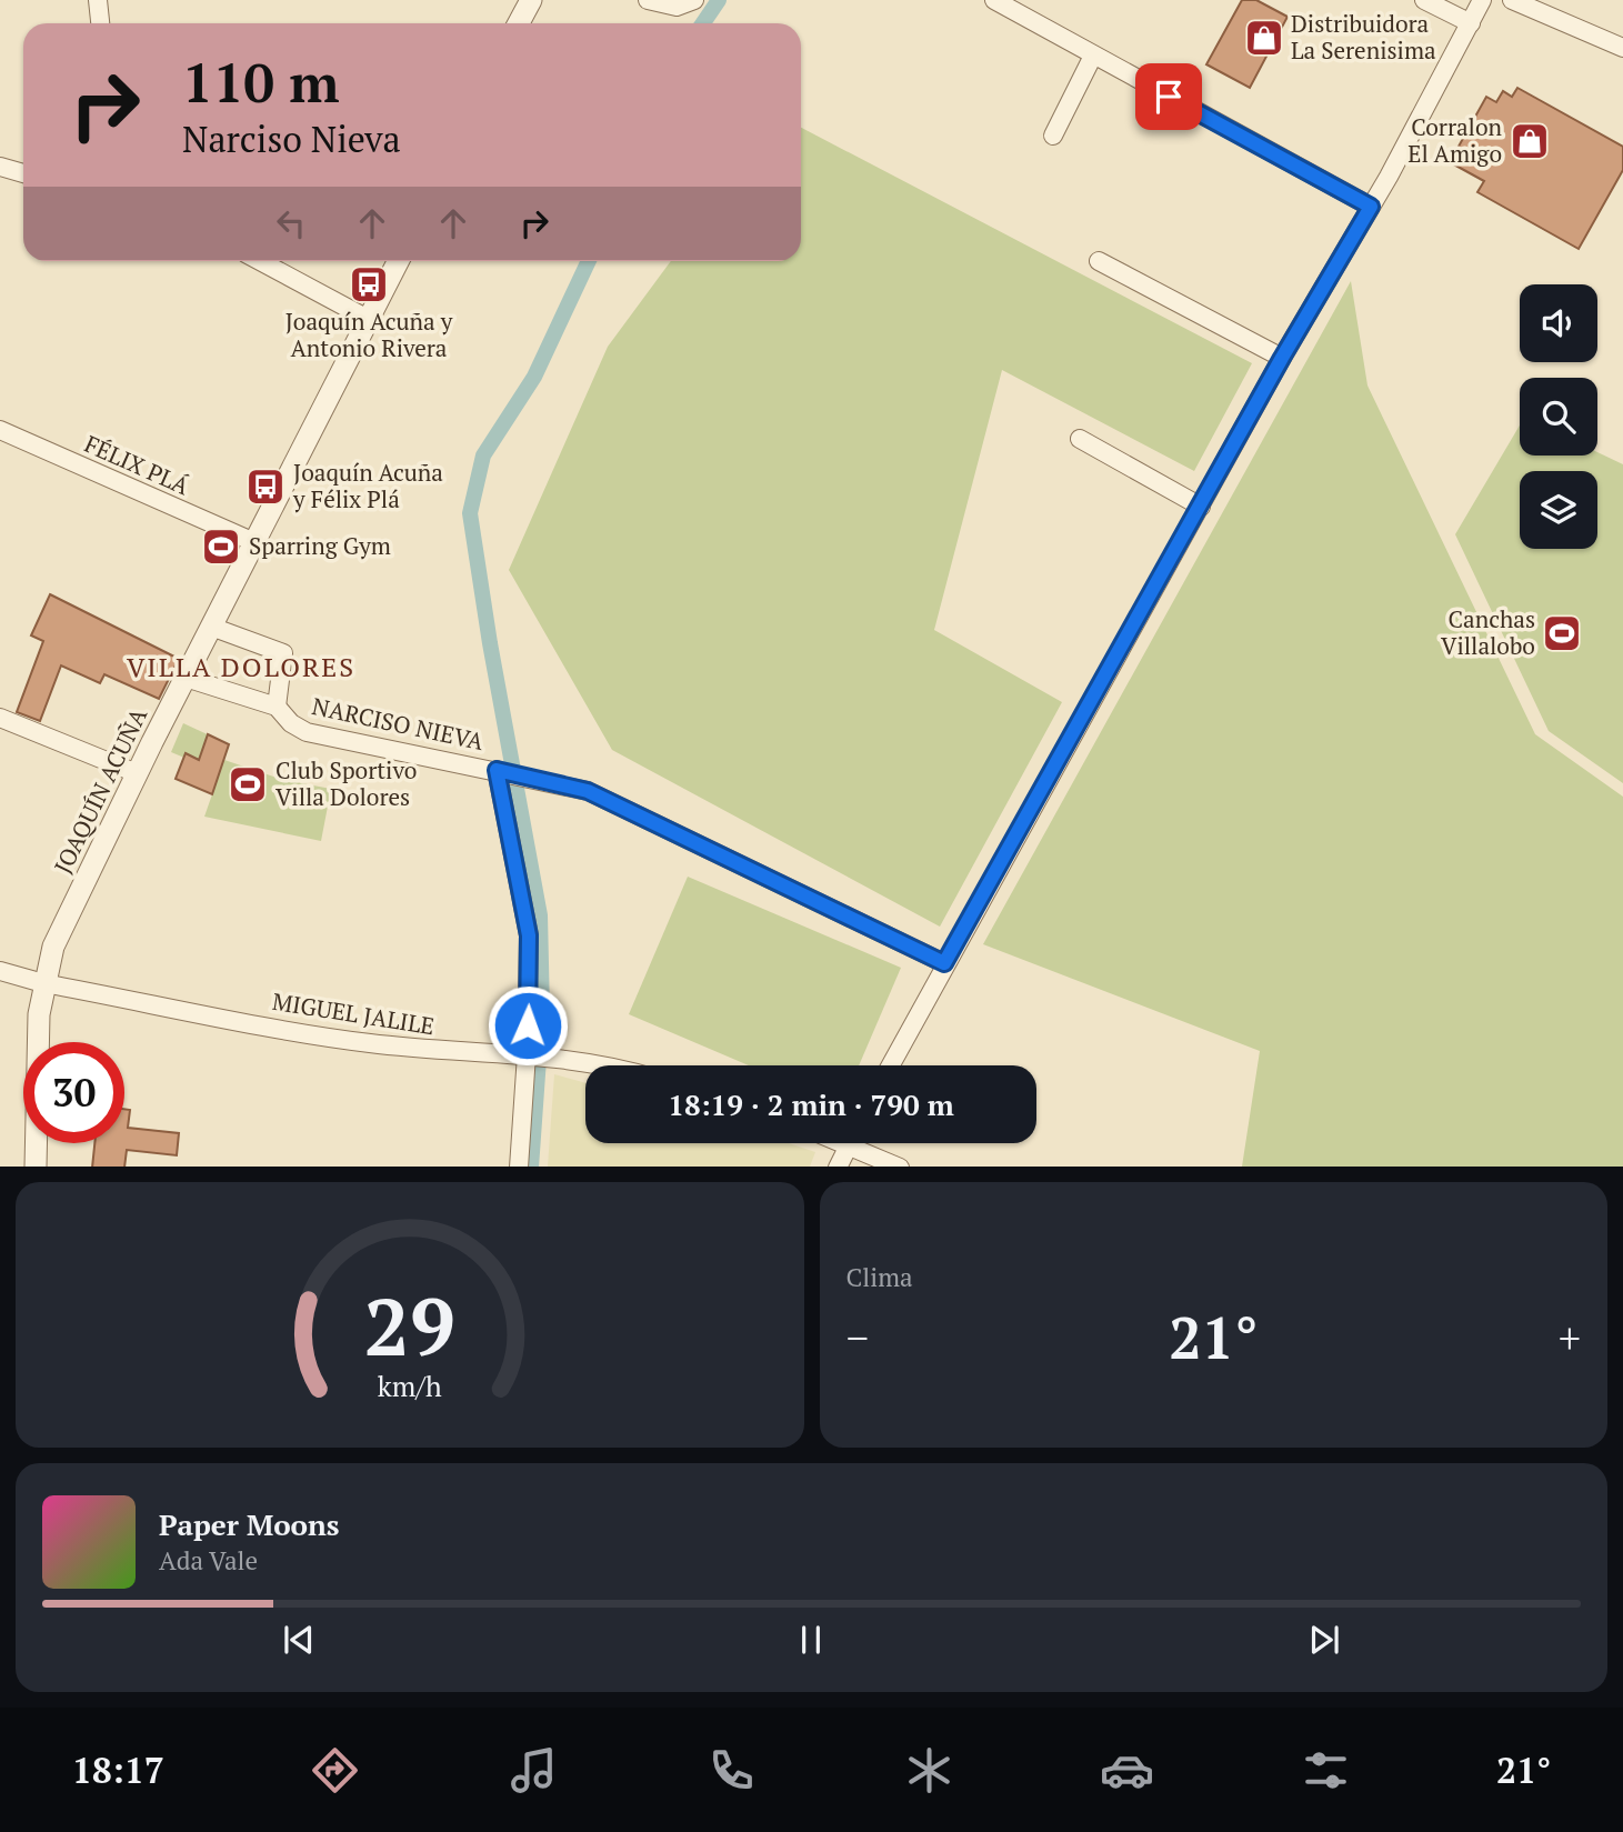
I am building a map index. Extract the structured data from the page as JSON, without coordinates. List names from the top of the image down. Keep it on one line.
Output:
{"streets":{"street":["FÉLIX PLÁ","NARCISO NIEVA","JOAQUÍN ACUÑA","MIGUEL JALILE"]},"crossings":[["FÉLIX PLÁ","JOAQUÍN ACUÑA"],["NARCISO NIEVA","JOAQUÍN ACUÑA"],["JOAQUÍN ACUÑA","MIGUEL JALILE"]],"districts":["VILLA DOLORES"],"places":{"shop":["Distribuidora La Serenisima","Corralon El Amigo"],"bus stop":["Joaquín Acuña y Antonio Rivera","Joaquín Acuña y Félix Plá"],"sports":["Sparring Gym","Canchas Villalobo","Club Sportivo Villa Dolores"]},"page":{"turn":["110 m","Narciso Nieva"],"limit":"30","trip":"18:19 · 2 min · 790 m","tile":"Clima","heat":["−","21°","+"],"song":["Paper Moons","Ada Vale"],"tabs":["18:17","21°"],"gauge":["29","km/h"]}}
